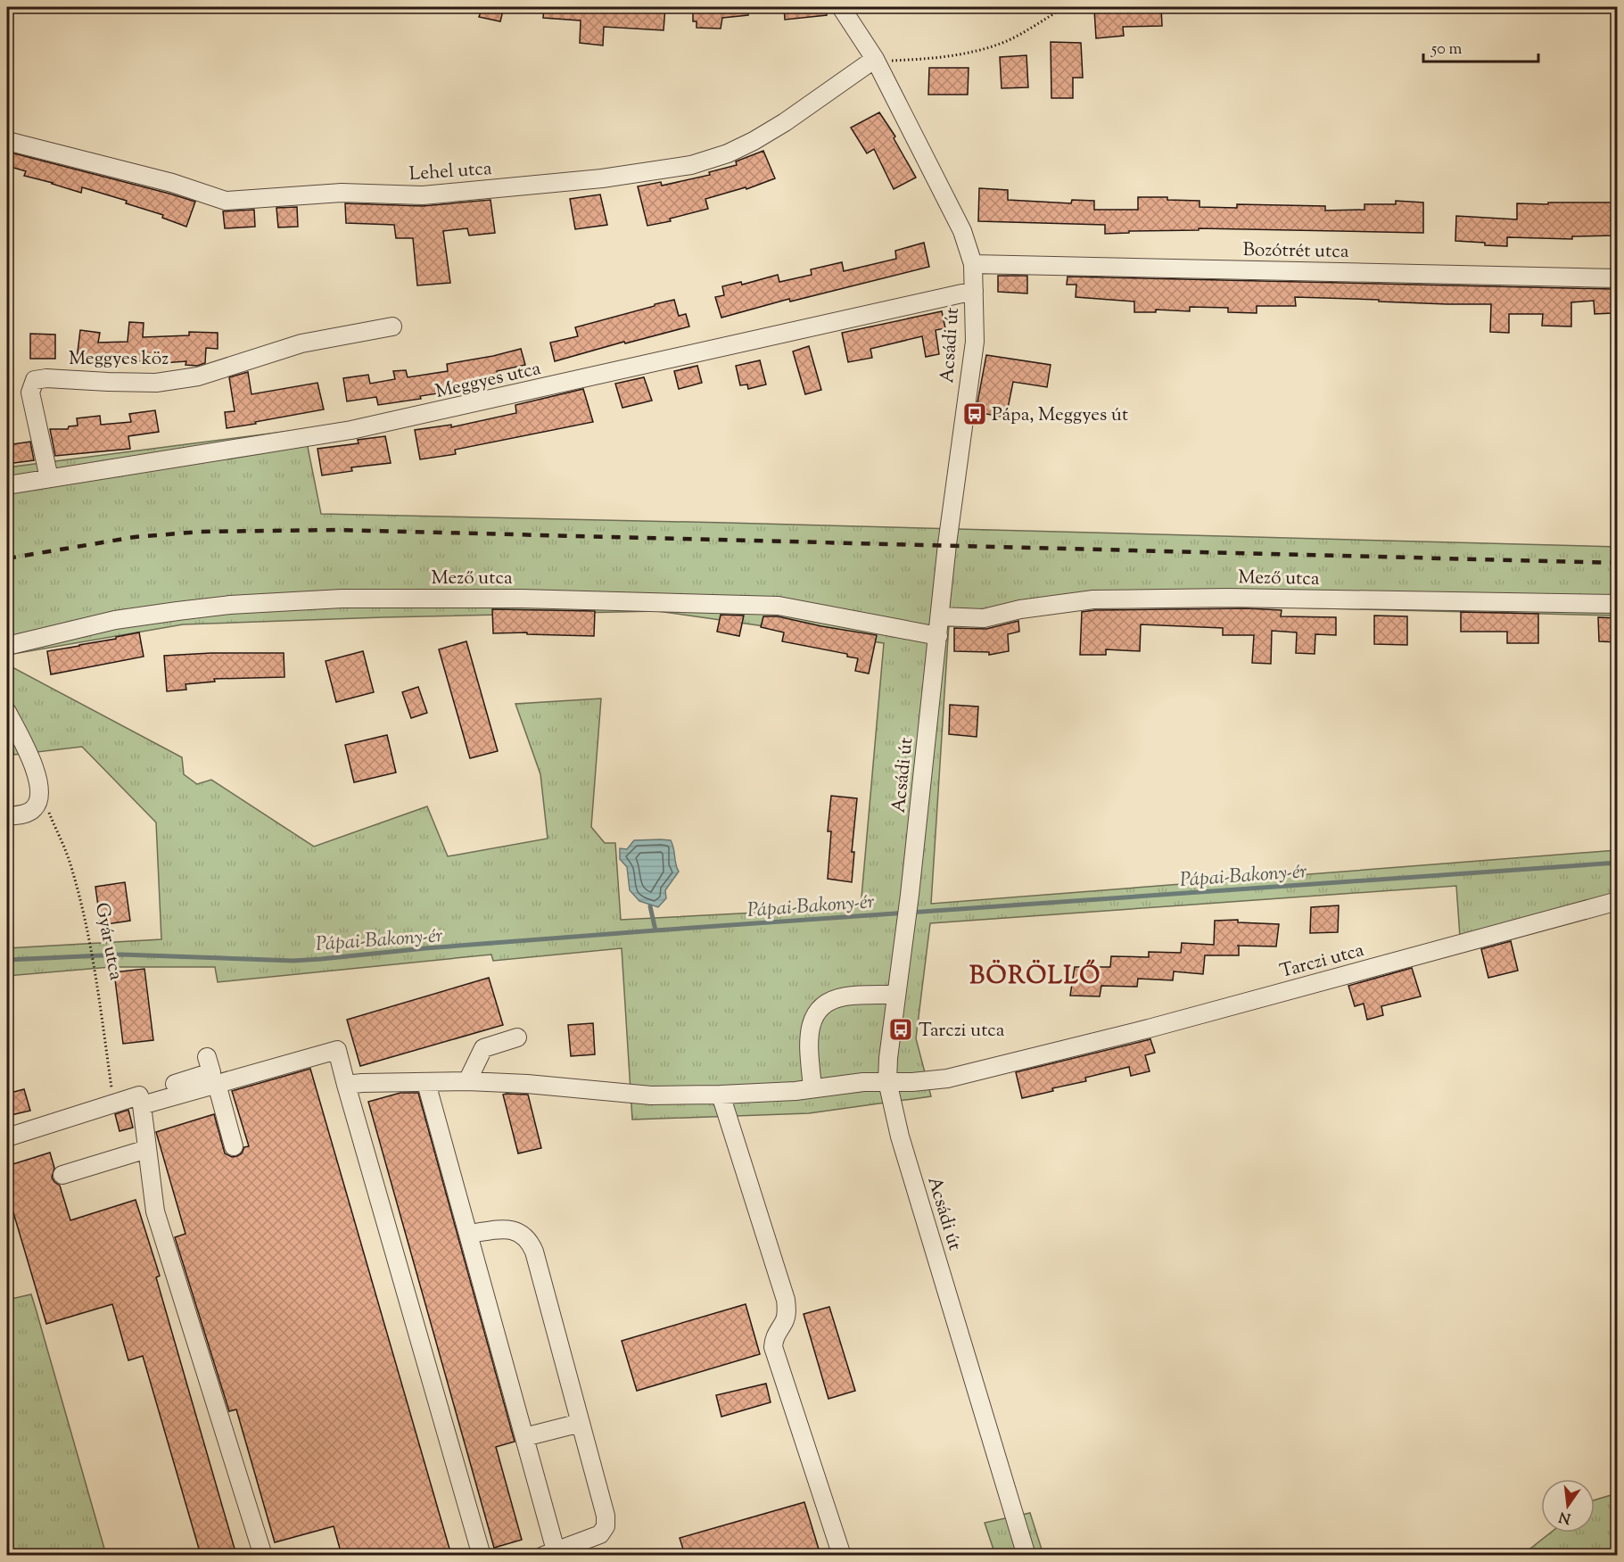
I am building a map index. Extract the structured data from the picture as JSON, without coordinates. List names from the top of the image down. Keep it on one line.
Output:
{"streets":{"street":["Lehel utca","Bozótrét utca","Acsádi út","Meggyes köz","Meggyes utca","Mező utca","Tarczi utca"],"path":["Gyár utca"]},"crossings":[["Lehel utca","Acsádi út"],["Bozótrét utca","Acsádi út"],["Acsádi út","Meggyes utca"],["Acsádi út","Mező utca"],["Acsádi út","Tarczi utca"],["Meggyes köz","Meggyes utca"]],"districts":["BÖRÖLLŐ"],"water":["Pápai-Bakony-ér"],"places":{"bus stop":["Pápa, Meggyes út","Tarczi utca"]},"scale_bar":"50 m","north":"bottom"}
